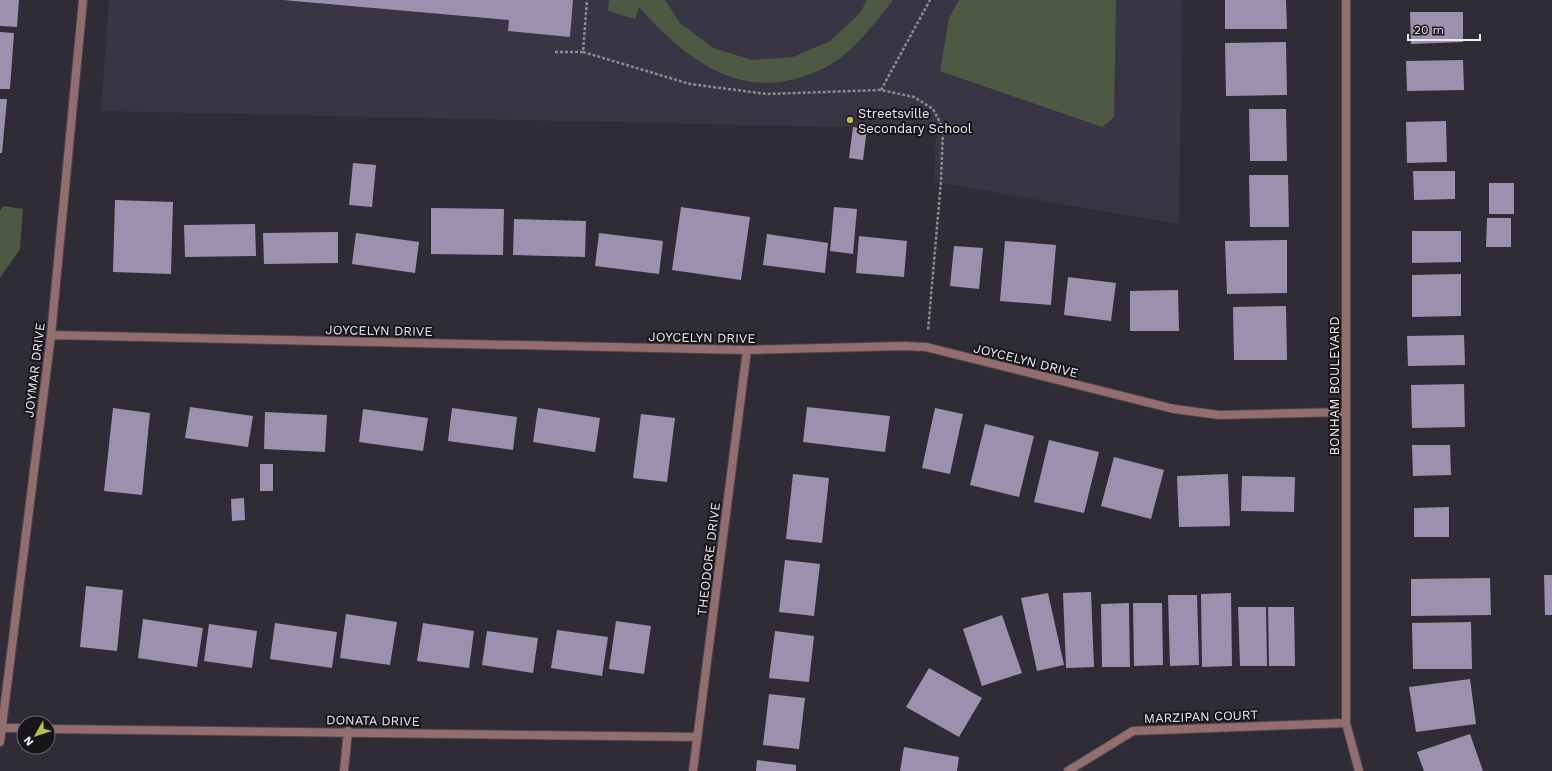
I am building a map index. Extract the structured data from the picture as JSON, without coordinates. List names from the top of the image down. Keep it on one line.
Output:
{"streets":{"street":["JOYCELYN DRIVE","JOYMAR DRIVE","BONHAM BOULEVARD","THEODORE DRIVE","MARZIPAN COURT","DONATA DRIVE"]},"crossings":[["JOYCELYN DRIVE","JOYMAR DRIVE"],["JOYCELYN DRIVE","BONHAM BOULEVARD"],["JOYCELYN DRIVE","THEODORE DRIVE"],["BONHAM BOULEVARD","MARZIPAN COURT"],["THEODORE DRIVE","DONATA DRIVE"]],"places":["Streetsville Secondary School"],"scale_bar":"20 m","north":"bottom left"}
